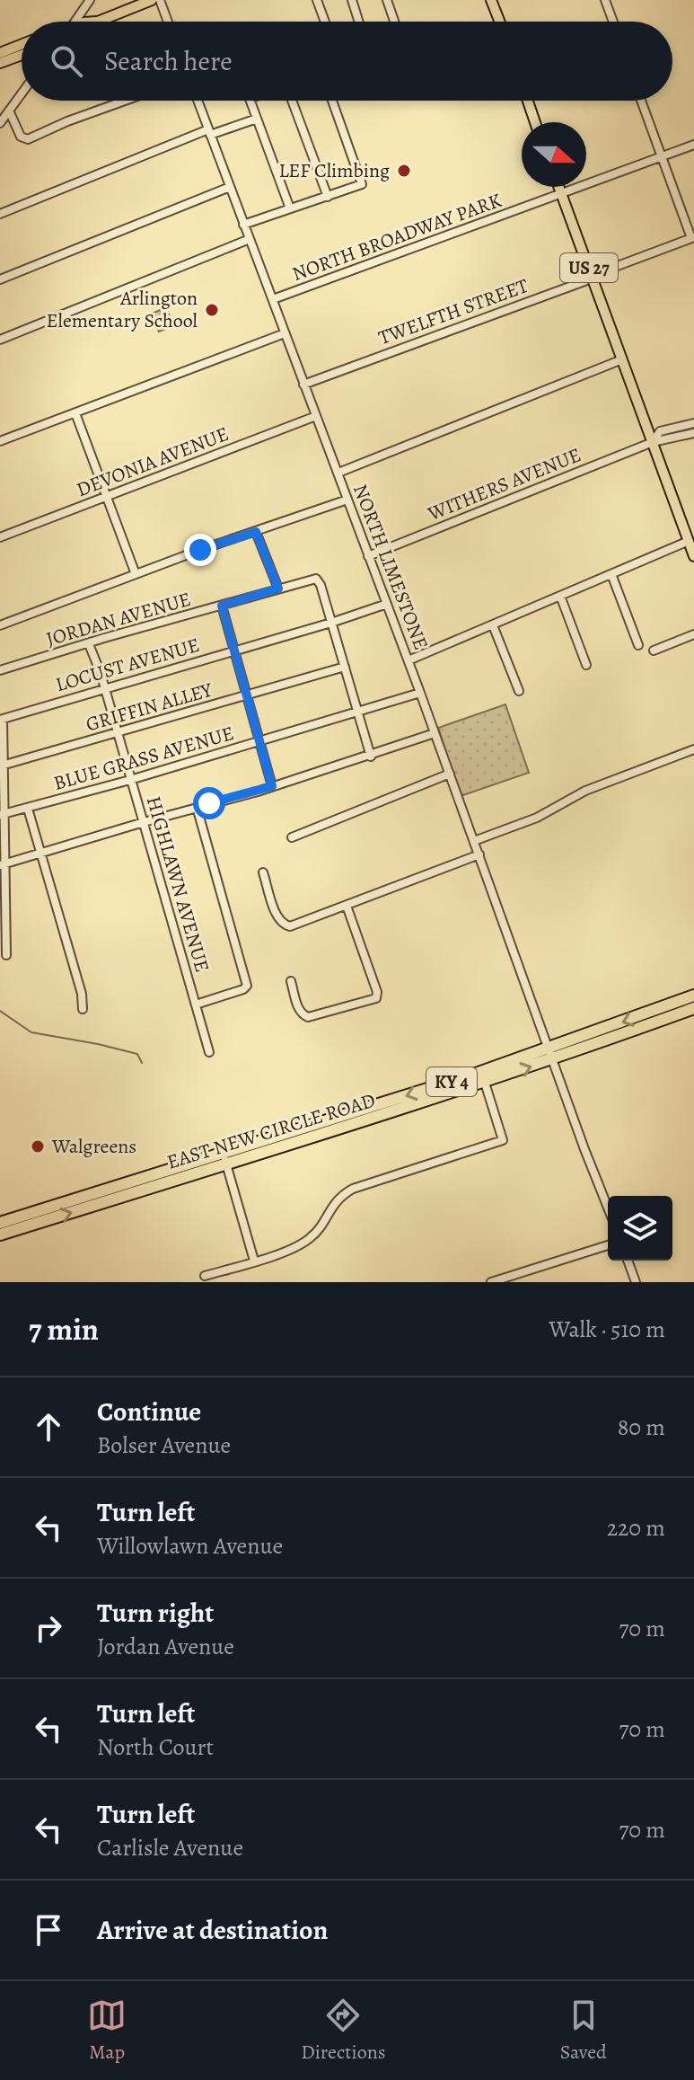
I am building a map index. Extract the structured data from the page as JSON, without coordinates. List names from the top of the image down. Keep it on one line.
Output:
{"streets":{"highway":["KY 4","EAST NEW CIRCLE ROAD"],"main road":["US 27"],"street":["NORTH BROADWAY PARK","TWELFTH STREET","DEVONIA AVENUE","WITHERS AVENUE","NORTH LIMESTONE","JORDAN AVENUE","LOCUST AVENUE","GRIFFIN ALLEY","BLUE GRASS AVENUE","HIGHLAWN AVENUE"]},"crossings":[["NORTH BROADWAY PARK","US 27"],["NORTH BROADWAY PARK","NORTH LIMESTONE"],["US 27","TWELFTH STREET"],["US 27","WITHERS AVENUE"],["TWELFTH STREET","NORTH LIMESTONE"],["DEVONIA AVENUE","NORTH LIMESTONE"],["WITHERS AVENUE","NORTH LIMESTONE"],["NORTH LIMESTONE","LOCUST AVENUE"],["NORTH LIMESTONE","BLUE GRASS AVENUE"],["NORTH LIMESTONE","KY 4"],["NORTH LIMESTONE","EAST NEW CIRCLE ROAD"],["JORDAN AVENUE","LOCUST AVENUE"],["JORDAN AVENUE","GRIFFIN ALLEY"],["JORDAN AVENUE","BLUE GRASS AVENUE"],["JORDAN AVENUE","HIGHLAWN AVENUE"],["LOCUST AVENUE","HIGHLAWN AVENUE"],["GRIFFIN ALLEY","HIGHLAWN AVENUE"],["BLUE GRASS AVENUE","HIGHLAWN AVENUE"],["KY 4","EAST NEW CIRCLE ROAD"]],"places":["LEF Climbing","Arlington Elementary School","Walgreens"],"north":"right","page":{"search":"Search here","heading":["7 min","Walk · 510 m"],"list":[["Continue","Bolser Avenue","80 m"],["Turn left","Willowlawn Avenue","220 m"],["Turn right","Jordan Avenue","70 m"],["Turn left","North Court","70 m"],["Turn left","Carlisle Avenue","70 m"],"Arrive at destination"],"nav":["Map","Directions","Saved"]}}
